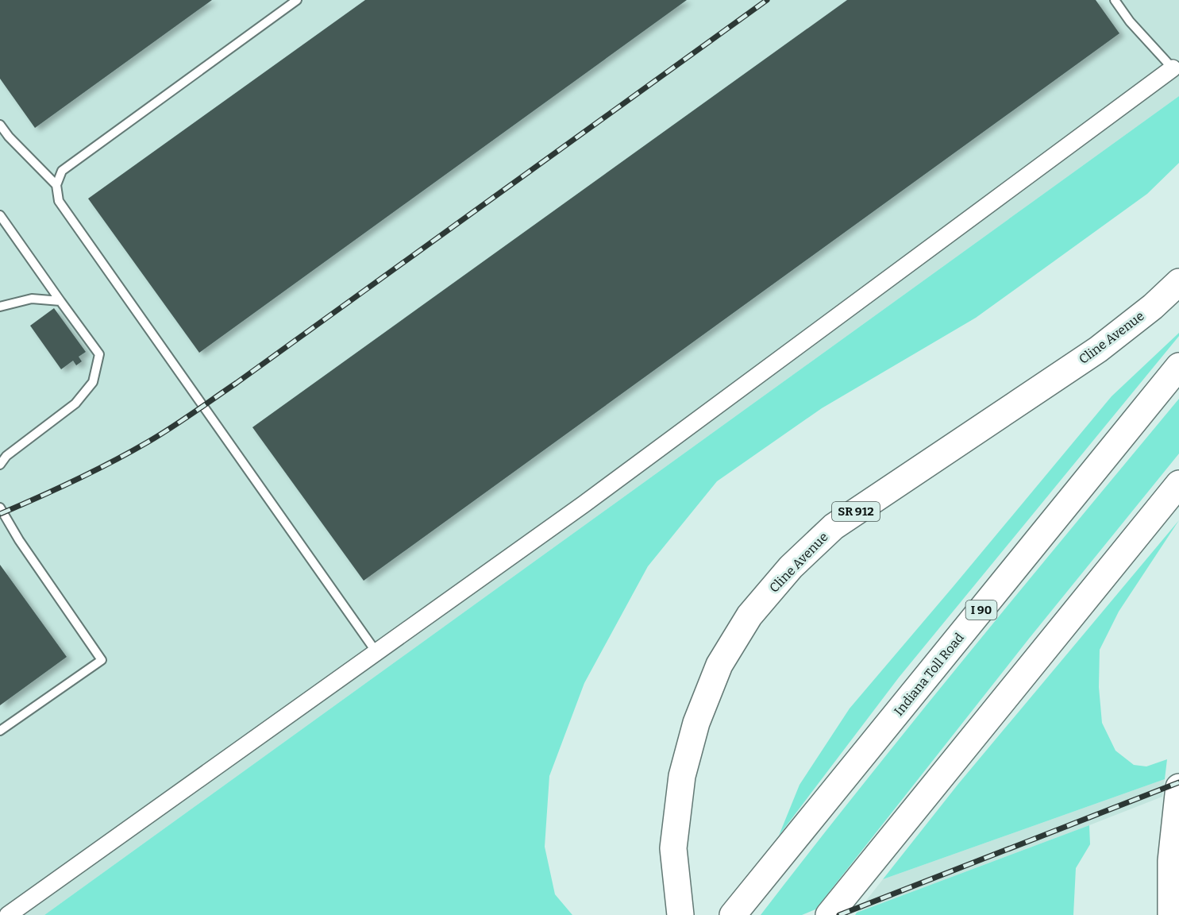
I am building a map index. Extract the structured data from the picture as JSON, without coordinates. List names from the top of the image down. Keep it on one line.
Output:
{"streets":{"highway":["Cline Avenue","SR 912","I 90","Indiana Toll Road"]}}
